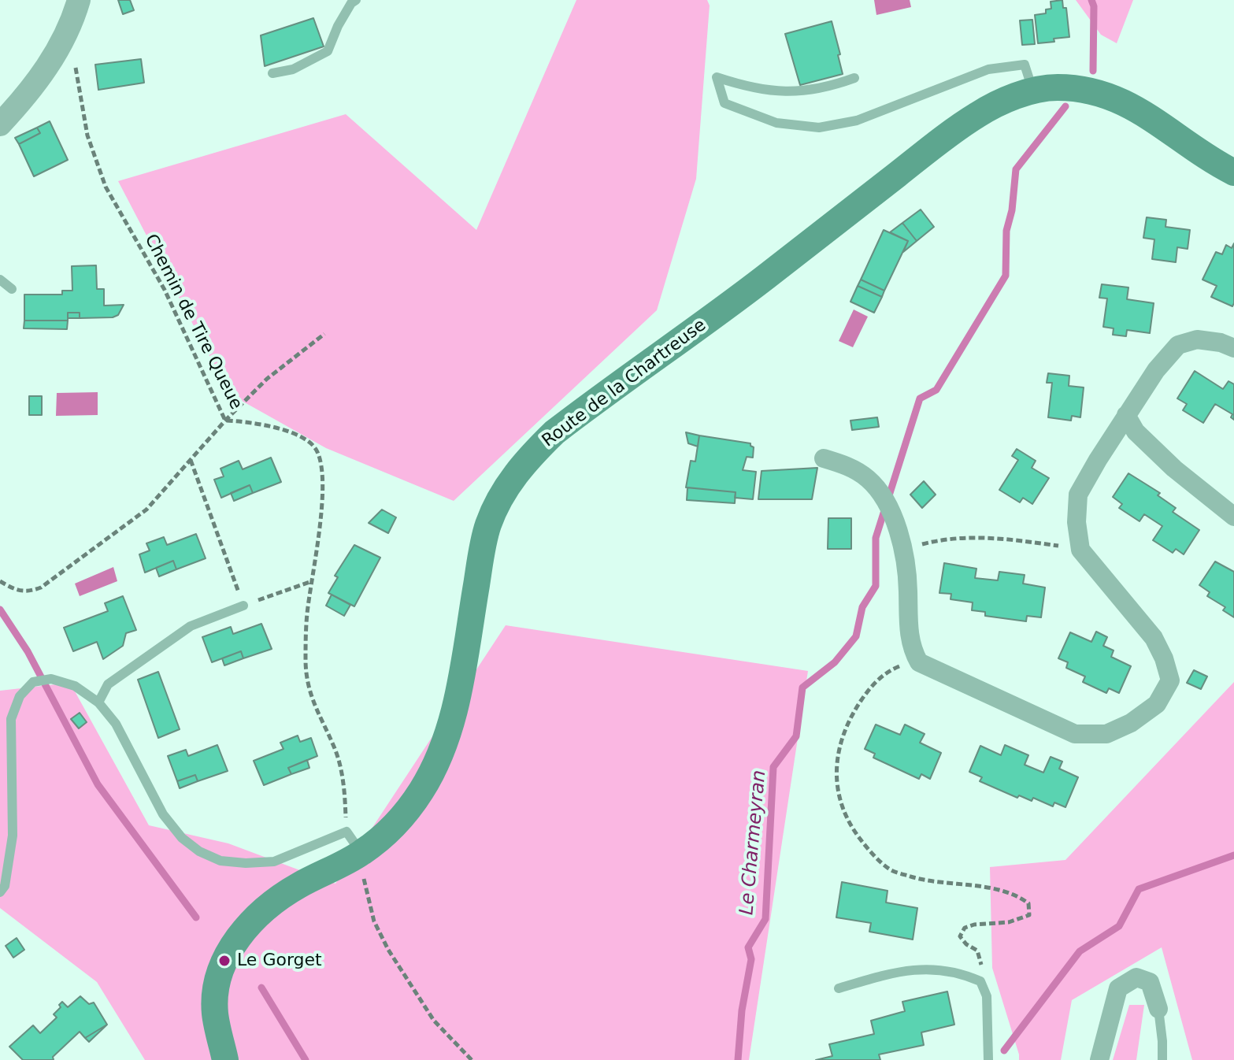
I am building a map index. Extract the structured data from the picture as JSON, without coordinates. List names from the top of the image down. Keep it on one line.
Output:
{"streets":{"main road":["Route de la Chartreuse"],"path":["Chemin de Tire Queue"]},"crossings":[["Chemin de Tire Queue","Route de la Chartreuse"]],"water":["Le Charmeyran"],"places":["Le Gorget"]}
